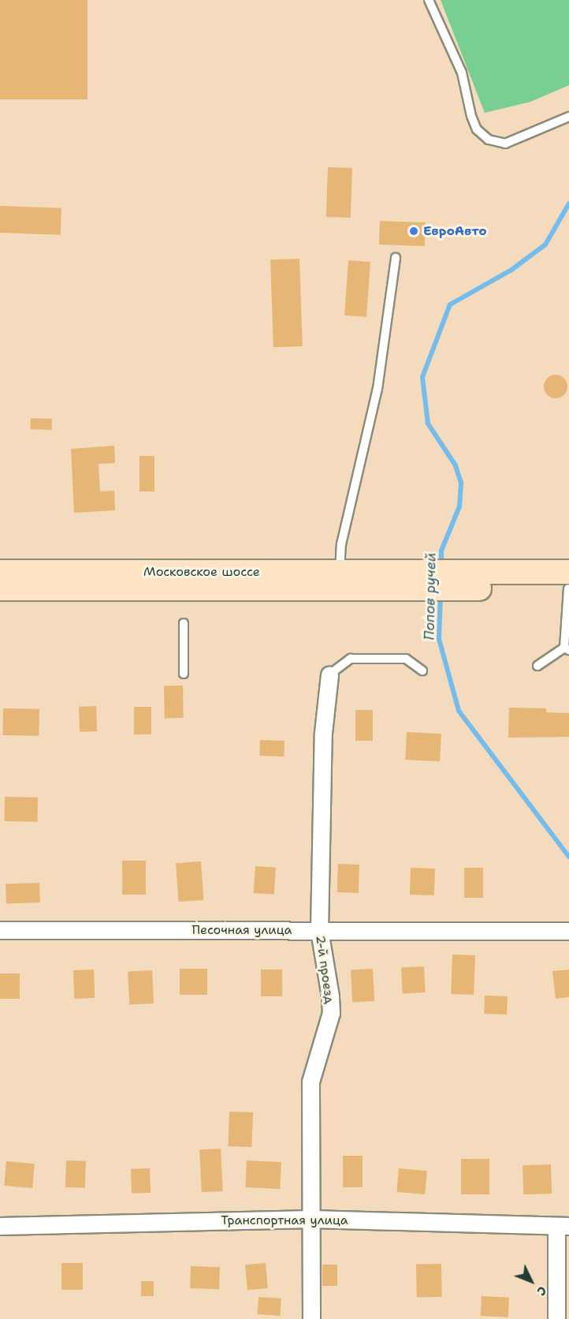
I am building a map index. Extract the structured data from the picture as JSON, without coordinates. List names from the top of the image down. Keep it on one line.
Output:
{"streets":{"main road":["Московское шоссе"],"street":["Песочная улица","2-й проезд","Транспортная улица"]},"crossings":[["Песочная улица","2-й проезд"],["2-й проезд","Транспортная улица"]],"water":["Попов ручей"],"places":["ЕвроАвто"],"north":"bottom right"}
